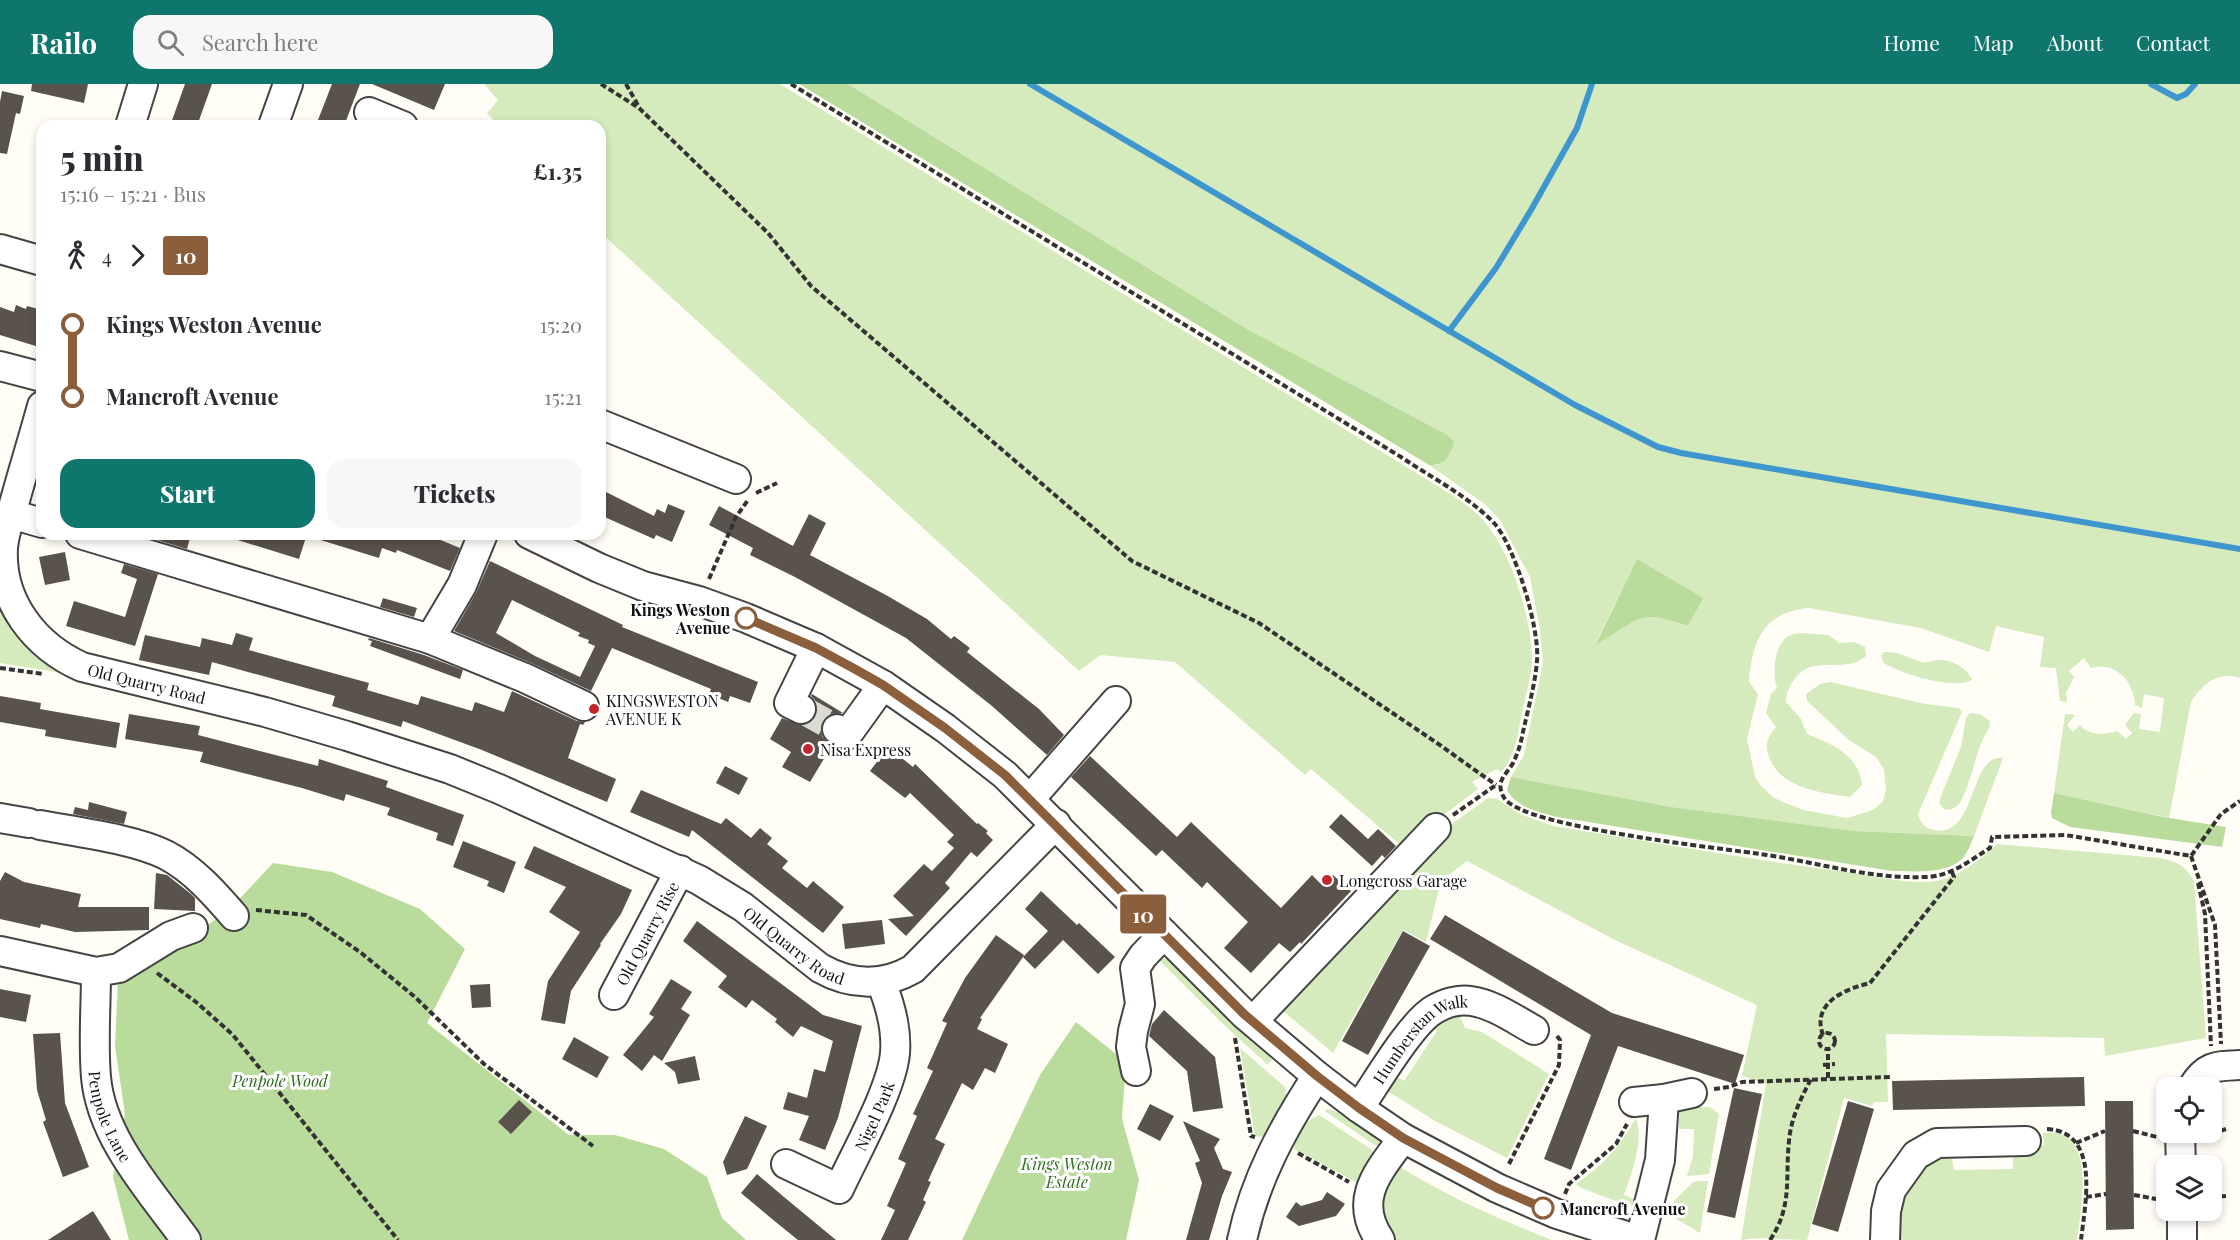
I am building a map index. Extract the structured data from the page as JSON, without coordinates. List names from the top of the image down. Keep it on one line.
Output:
{"streets":{"street":["Old Quarry Road","Old Quarry Rise","Humberstan Walk","Penpole Lane","Nigel Park"]},"crossings":[["Old Quarry Road","Old Quarry Rise"],["Old Quarry Road","Nigel Park"]],"parks":["Penpole Wood","Kings Weston Estate"],"places":["Kings Weston Avenue","KINGSWESTON AVENUE K","Nisa Express","Longcross Garage","Mancroft Avenue"],"lines":["bus line 10"],"page":{"header":"Railo","search":"Search here","nav":["Home","Map","About","Contact"],"on_map":"10","heading":["5 min","15:16 – 15:21 · Bus","£1.35"],"legs":["4","10"],"list":[{"name":"Kings Weston Avenue","value":"15:20"},{"name":"Mancroft Avenue","value":"15:21"}],"buttons":["Start","Tickets"]}}
